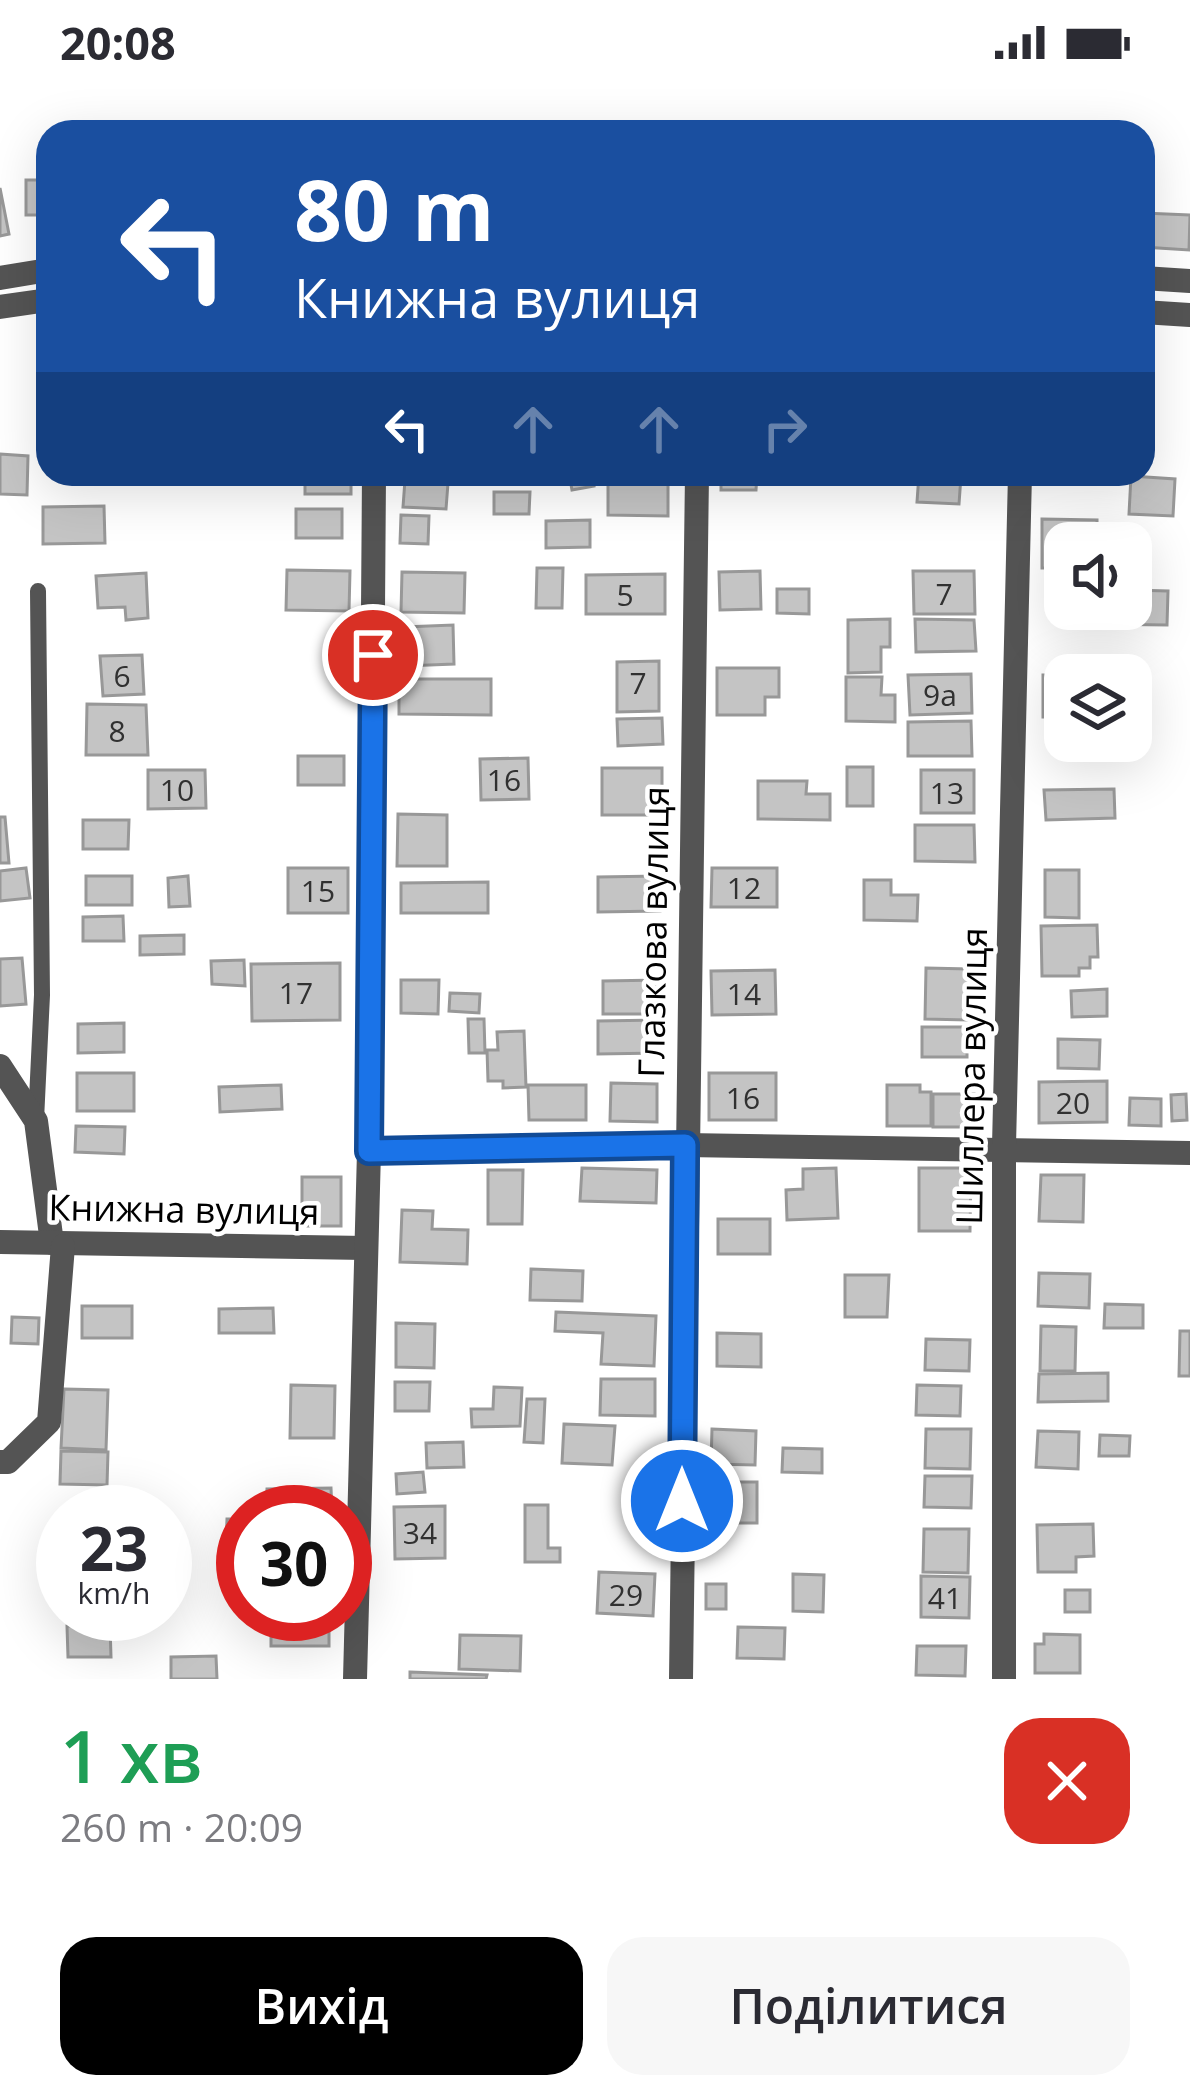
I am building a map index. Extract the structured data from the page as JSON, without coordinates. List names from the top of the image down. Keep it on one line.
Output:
{"streets":{"street":["Глазкова вулиця","Шиллера вулиця","Книжна вулиця"]},"house_numbers":["7","5","6","7","9а","8","16","10","13","12","15","17","14","16","20","34","29","41"],"page":{"status":"20:08","turn":["80 m","Книжна вулиця"],"speed":"23 km/h","limit":"30","heading":["1 хв","260 m · 20:09"],"buttons":["Вихід","Поділитися"]}}
